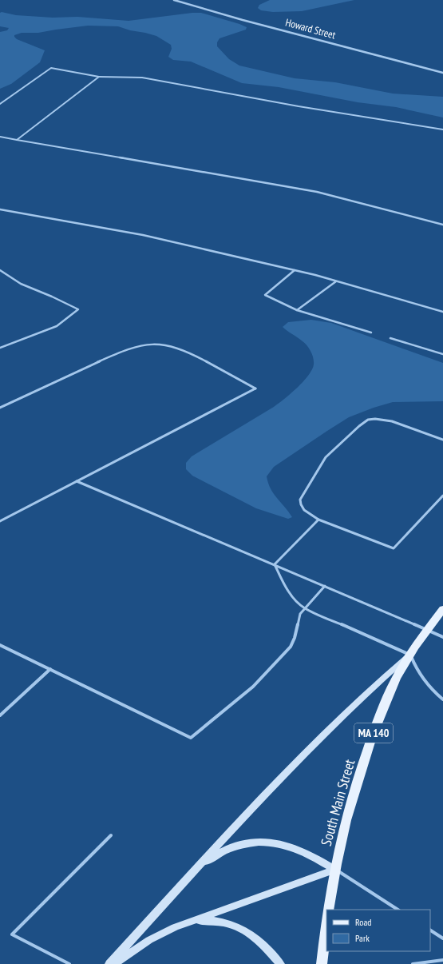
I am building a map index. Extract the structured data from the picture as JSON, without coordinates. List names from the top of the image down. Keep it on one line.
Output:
{"streets":{"main road":["MA 140","South Main Street"],"street":["Howard Street"]},"crossings":[["MA 140","South Main Street"]],"legend":["Road","Park"]}
